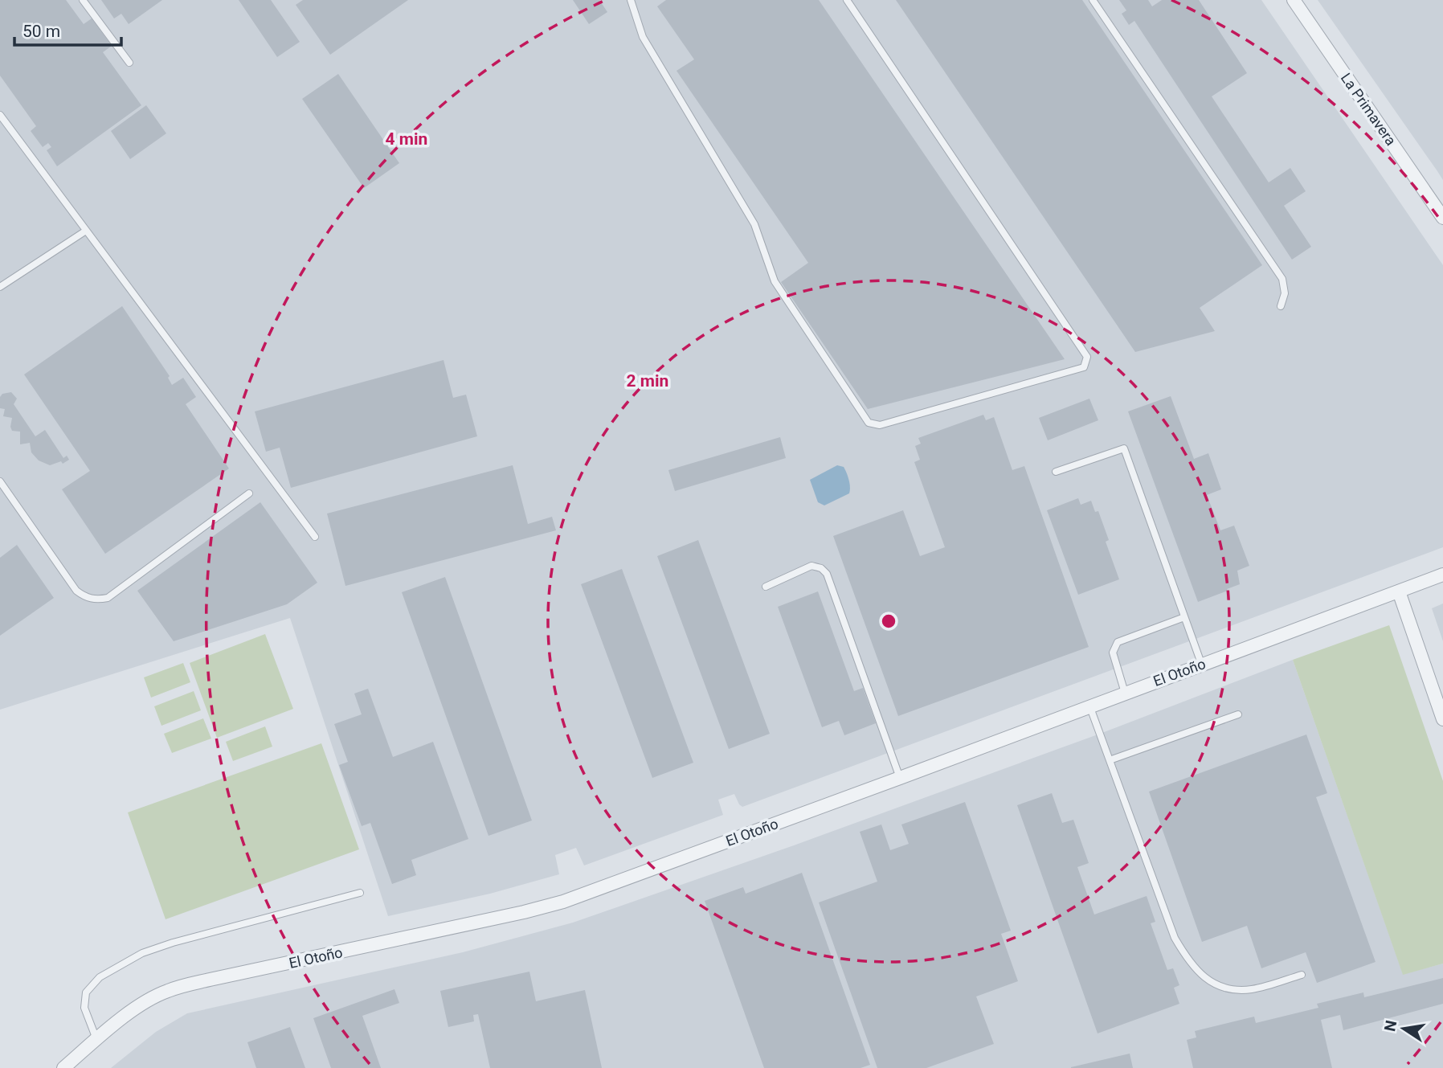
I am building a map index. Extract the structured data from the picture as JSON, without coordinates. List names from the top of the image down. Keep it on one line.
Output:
{"streets":{"street":["La Primavera","El Otoño"]},"scale_bar":"50 m","north":"left","rings":["4 min","2 min"]}
